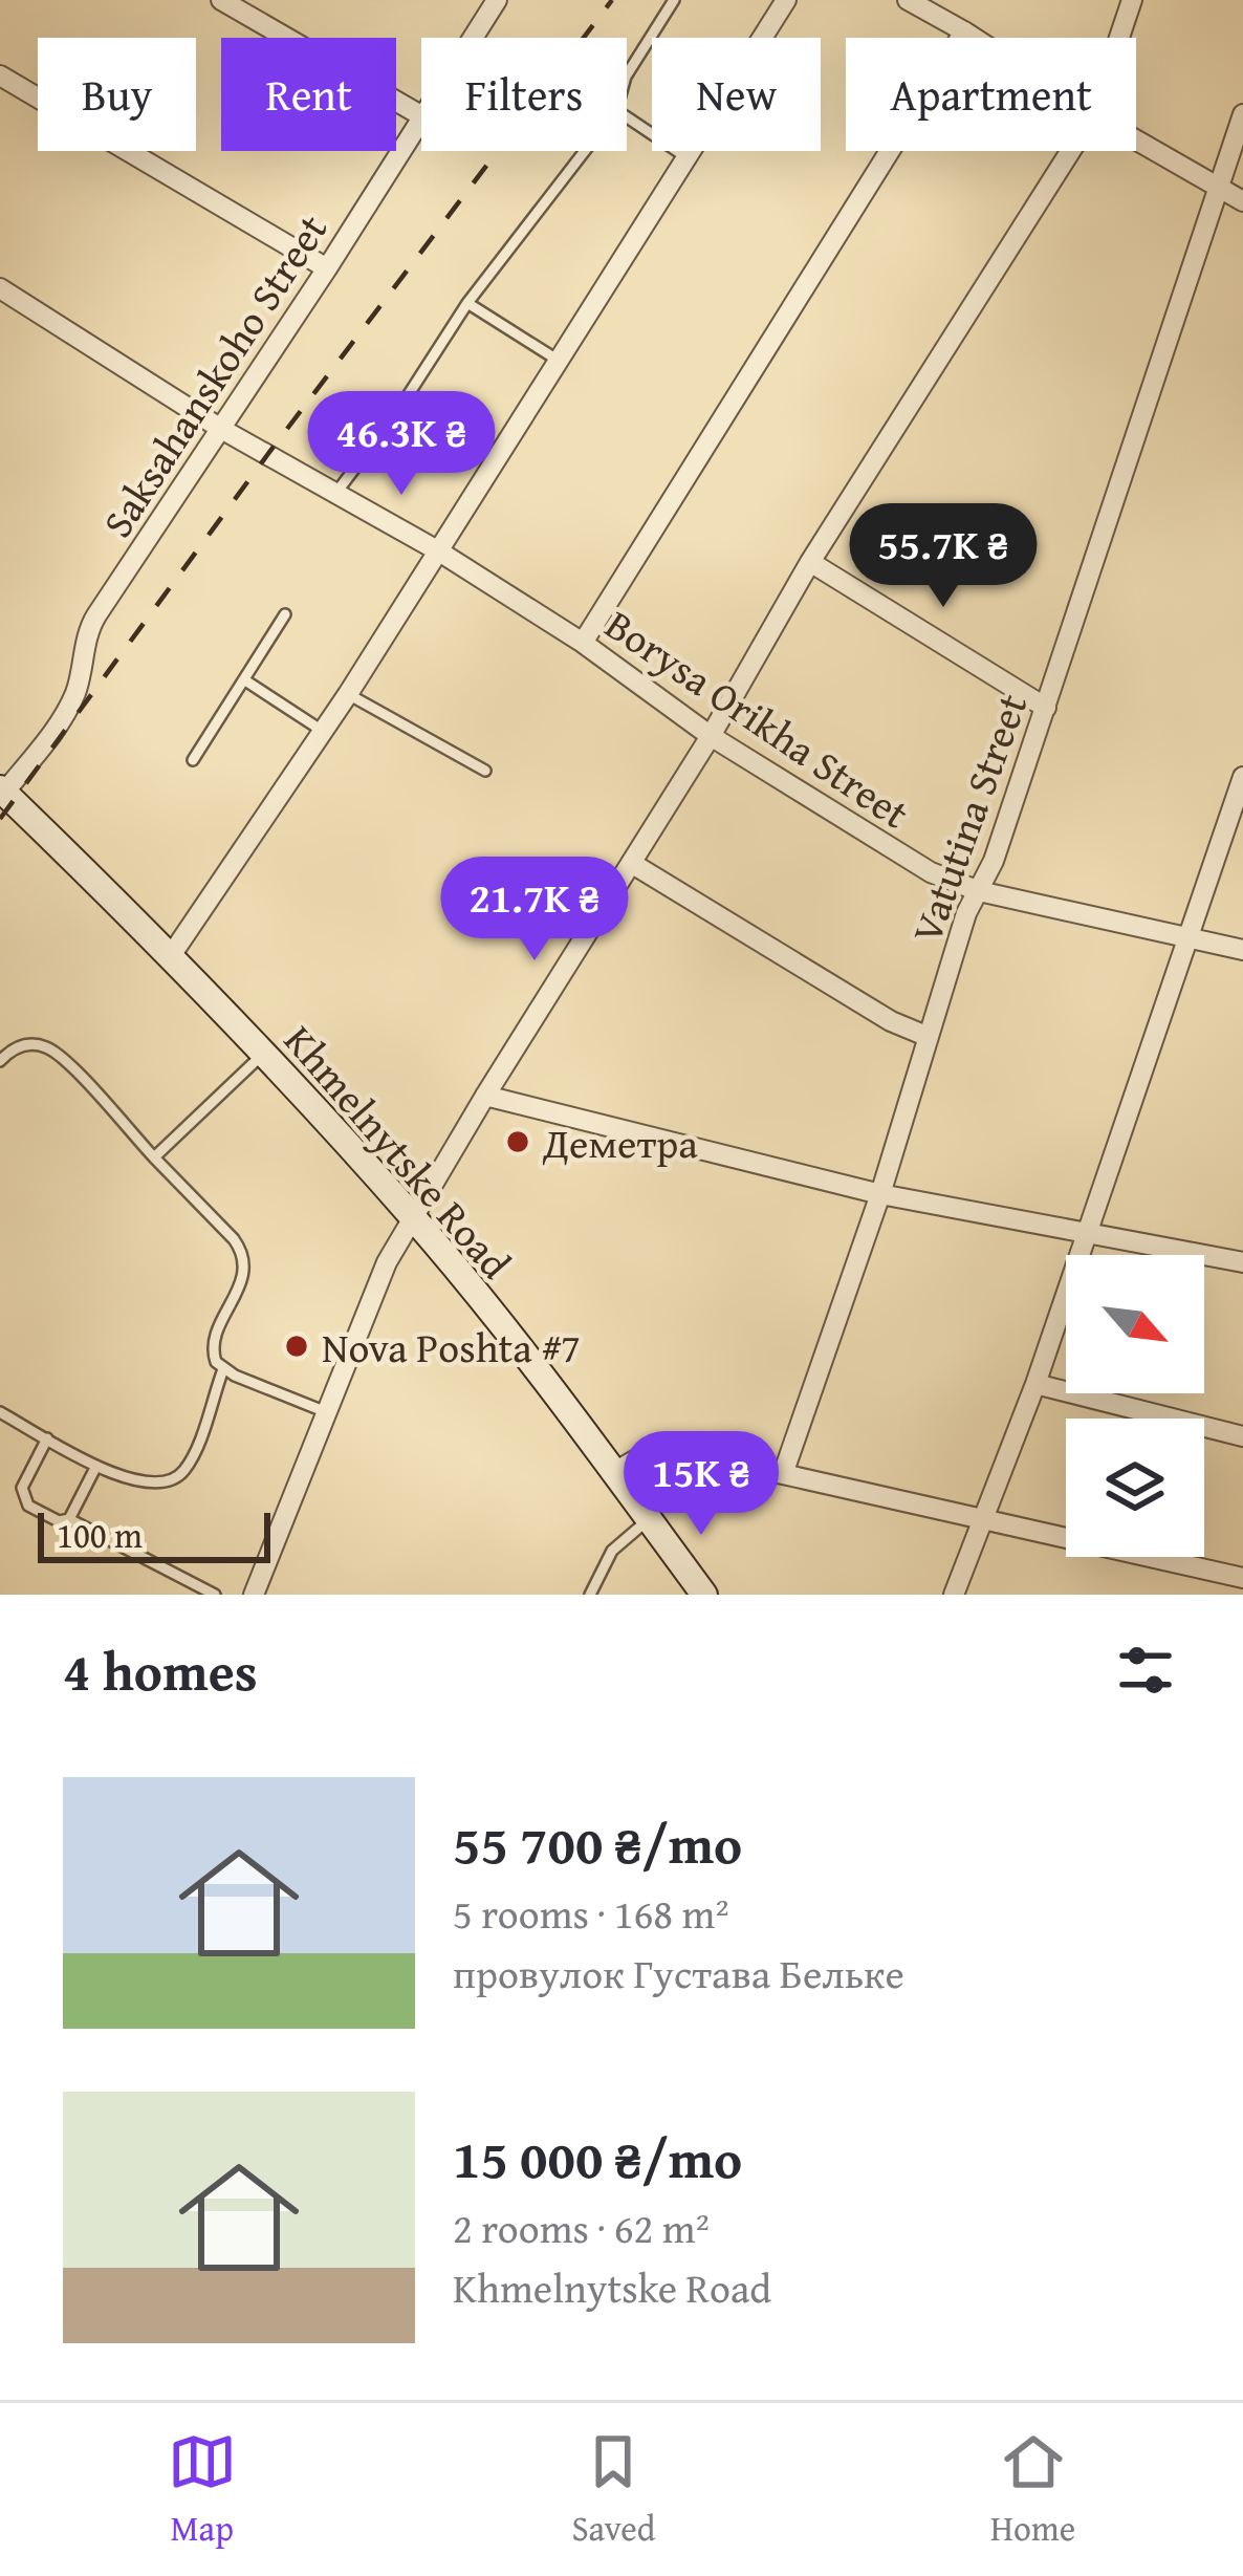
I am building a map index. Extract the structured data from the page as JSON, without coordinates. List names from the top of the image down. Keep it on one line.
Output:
{"streets":{"street":["Saksahanskoho Street","Borysa Orikha Street","Vatutina Street","Khmelnytske Road"]},"crossings":[["Saksahanskoho Street","Borysa Orikha Street"],["Saksahanskoho Street","Khmelnytske Road"],["Borysa Orikha Street","Vatutina Street"]],"places":["Деметра","Nova Poshta #7"],"scale_bar":"100 m","north":"bottom right","page":{"chip":["Buy","Rent","Filters","New","Apartment"],"price":["46.3K ₴","55.7K ₴","21.7K ₴","15K ₴"],"scale":"100 m","heading":"4 homes","list":[{"name":"55 700 ₴/mo","note":"5 rooms · 168 m² · провулок Густава Бельке"},{"name":"15 000 ₴/mo","note":"2 rooms · 62 m² · Khmelnytske Road"}],"tabs":["Map","Saved","Home"]}}
